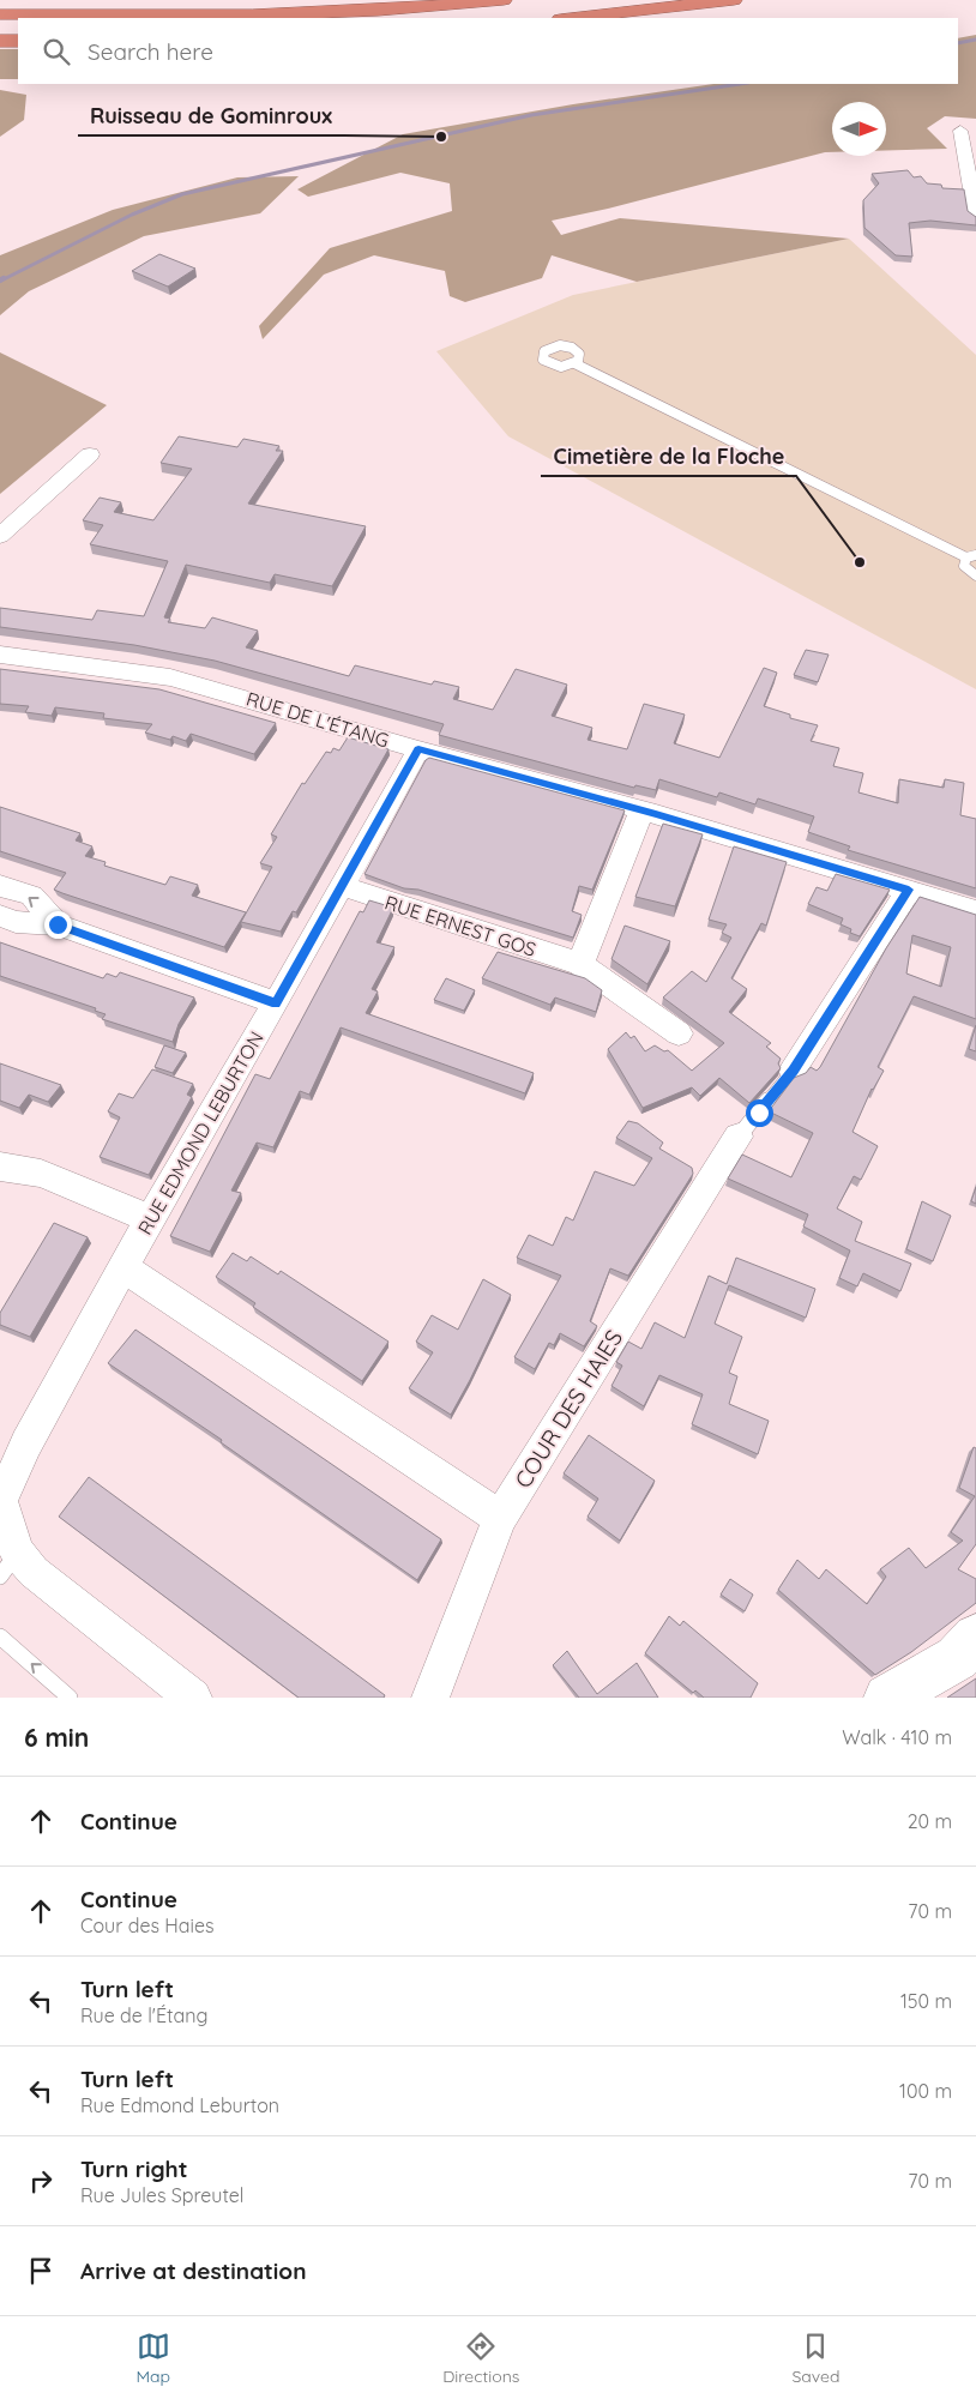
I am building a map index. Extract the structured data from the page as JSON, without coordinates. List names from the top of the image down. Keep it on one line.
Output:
{"streets":{"street":["RUE DE L'ÉTANG","RUE ERNEST GOS","RUE EDMOND LEBURTON","COUR DES HAIES"]},"crossings":[["RUE DE L'ÉTANG","RUE EDMOND LEBURTON"],["RUE ERNEST GOS","RUE EDMOND LEBURTON"]],"places":["Ruisseau de Gominroux","Cimetière de la Floche"],"north":"right","page":{"search":"Search here","heading":["6 min","Walk · 410 m"],"list":[["Continue","20 m"],["Continue","Cour des Haies","70 m"],["Turn left","Rue de l'Étang","150 m"],["Turn left","Rue Edmond Leburton","100 m"],["Turn right","Rue Jules Spreutel","70 m"],"Arrive at destination"],"nav":["Map","Directions","Saved"]}}
